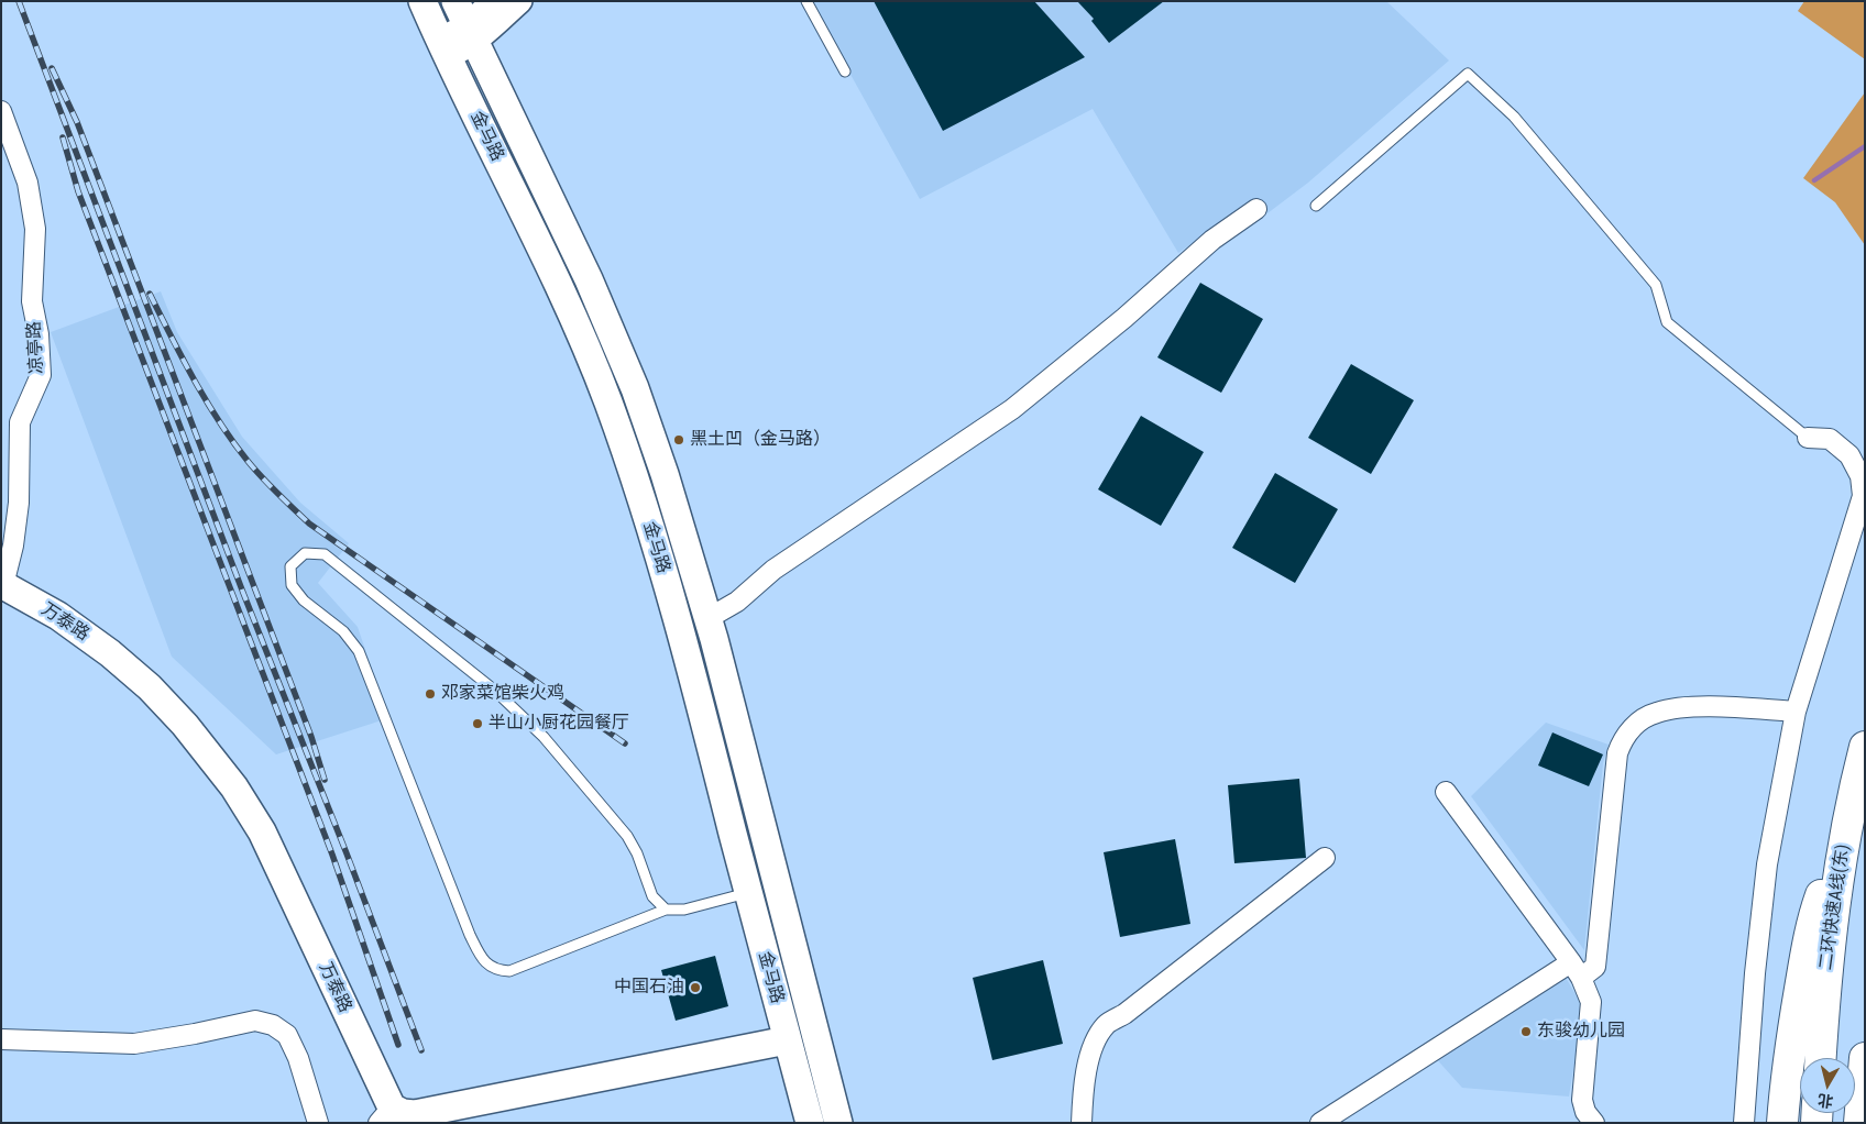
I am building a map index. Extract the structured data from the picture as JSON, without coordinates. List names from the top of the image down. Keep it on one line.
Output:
{"streets":{"highway":["二环快速A线(东)"],"main road":["金马路","万泰路"],"street":["凉亭路"]},"crossings":[["金马路","万泰路"],["凉亭路","万泰路"]],"places":["黑土凹（金马路）","邓家菜馆柴火鸡","半山小厨花园餐厅","中国石油","东骏幼儿园"],"north":"bottom"}
